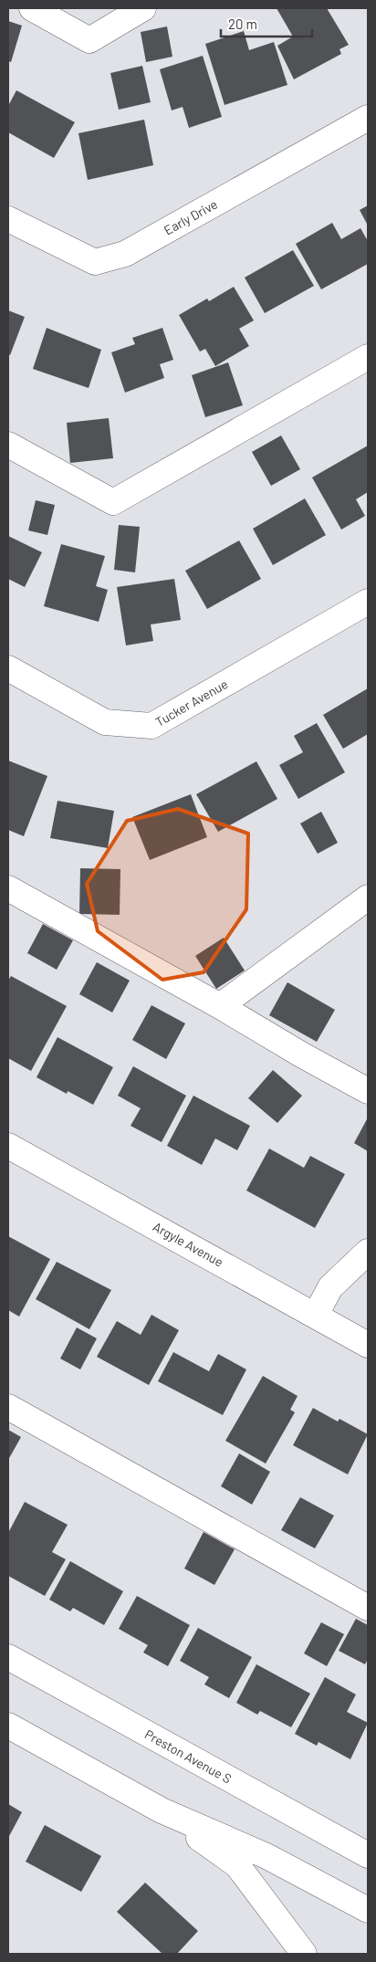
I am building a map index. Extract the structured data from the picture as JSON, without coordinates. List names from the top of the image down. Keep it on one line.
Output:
{"streets":{"street":["Early Drive","Tucker Avenue","Argyle Avenue","Preston Avenue S"]},"scale_bar":"20 m"}
